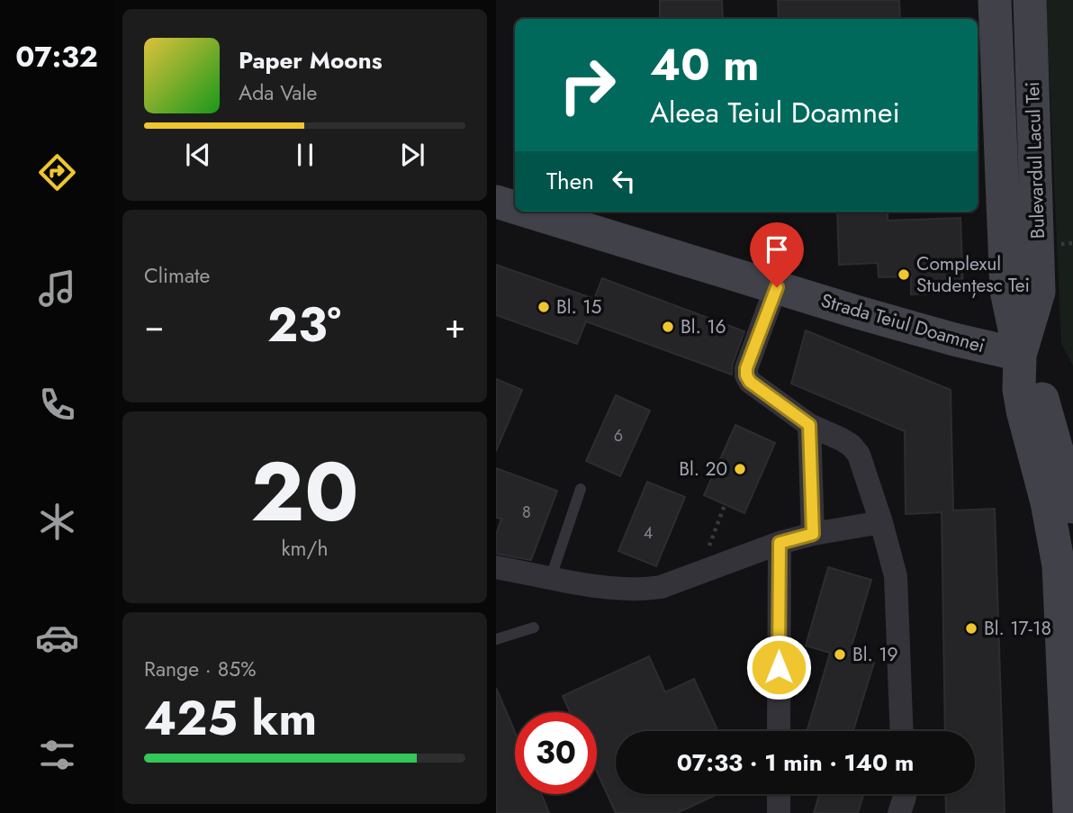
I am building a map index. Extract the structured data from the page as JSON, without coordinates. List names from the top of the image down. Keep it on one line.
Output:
{"streets":{"main road":["Bulevardul Lacul Tei","Strada Teiul Doamnei"]},"crossings":[["Bulevardul Lacul Tei","Strada Teiul Doamnei"]],"places":["Complexul Studențesc Tei","Bl. 15","Bl. 16","Bl. 20","Bl. 17-18","Bl. 19"],"house_numbers":["6","8","4"],"page":{"tabs":"07:32","turn":["40 m","Aleea Teiul Doamnei"],"song":["Paper Moons","Ada Vale"],"then":"Then","tile":["Climate",["20","km/h"],["Range · 85%","425 km"]],"heat":["−","23°","+"],"limit":"30","trip":"07:33 · 1 min · 140 m"}}
